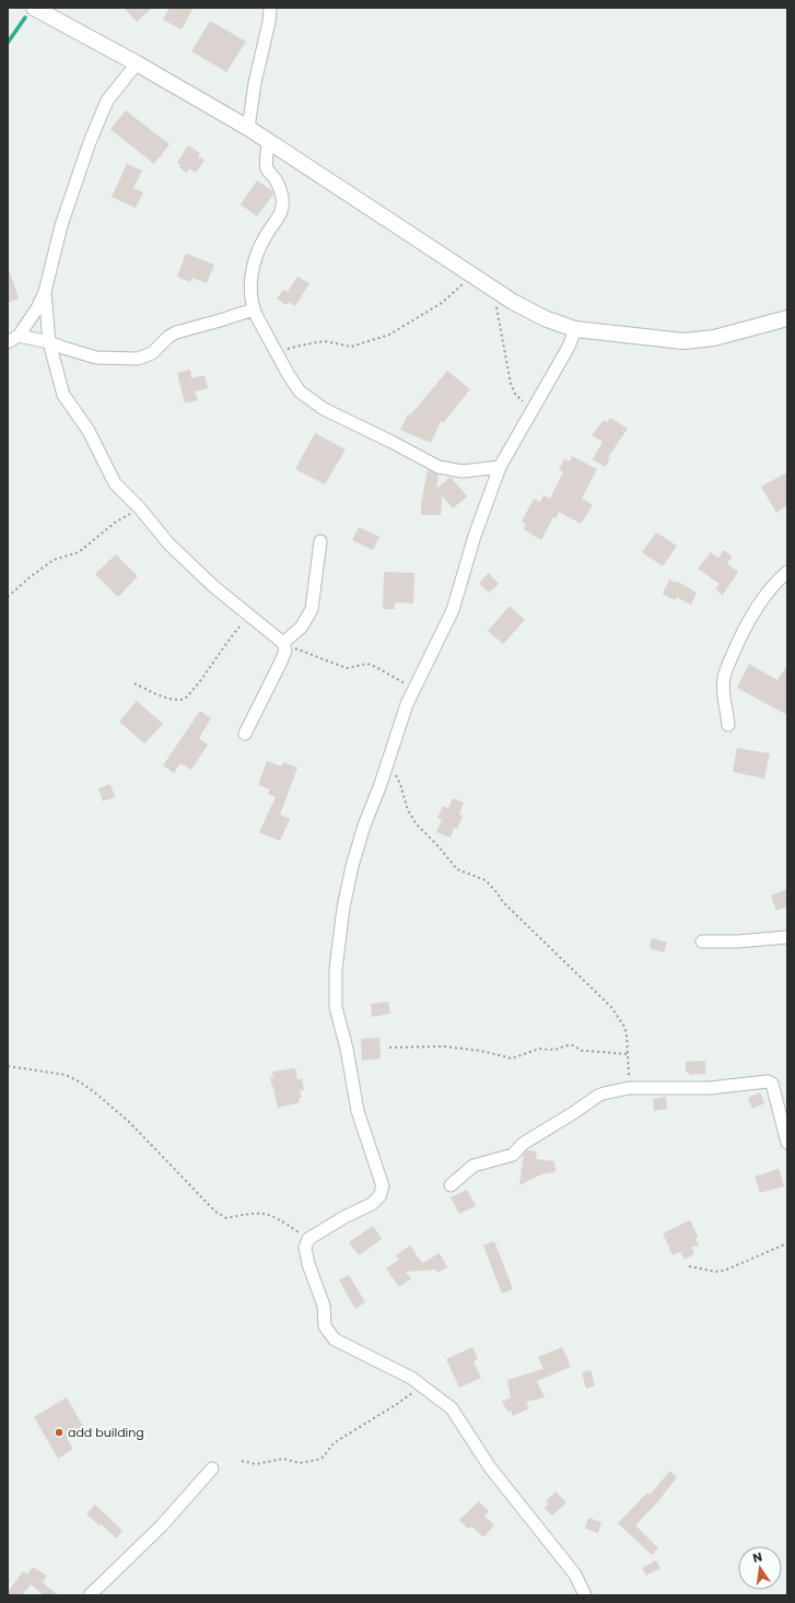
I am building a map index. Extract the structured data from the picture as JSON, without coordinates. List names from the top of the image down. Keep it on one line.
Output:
{"places":["add building"],"north":"top"}
